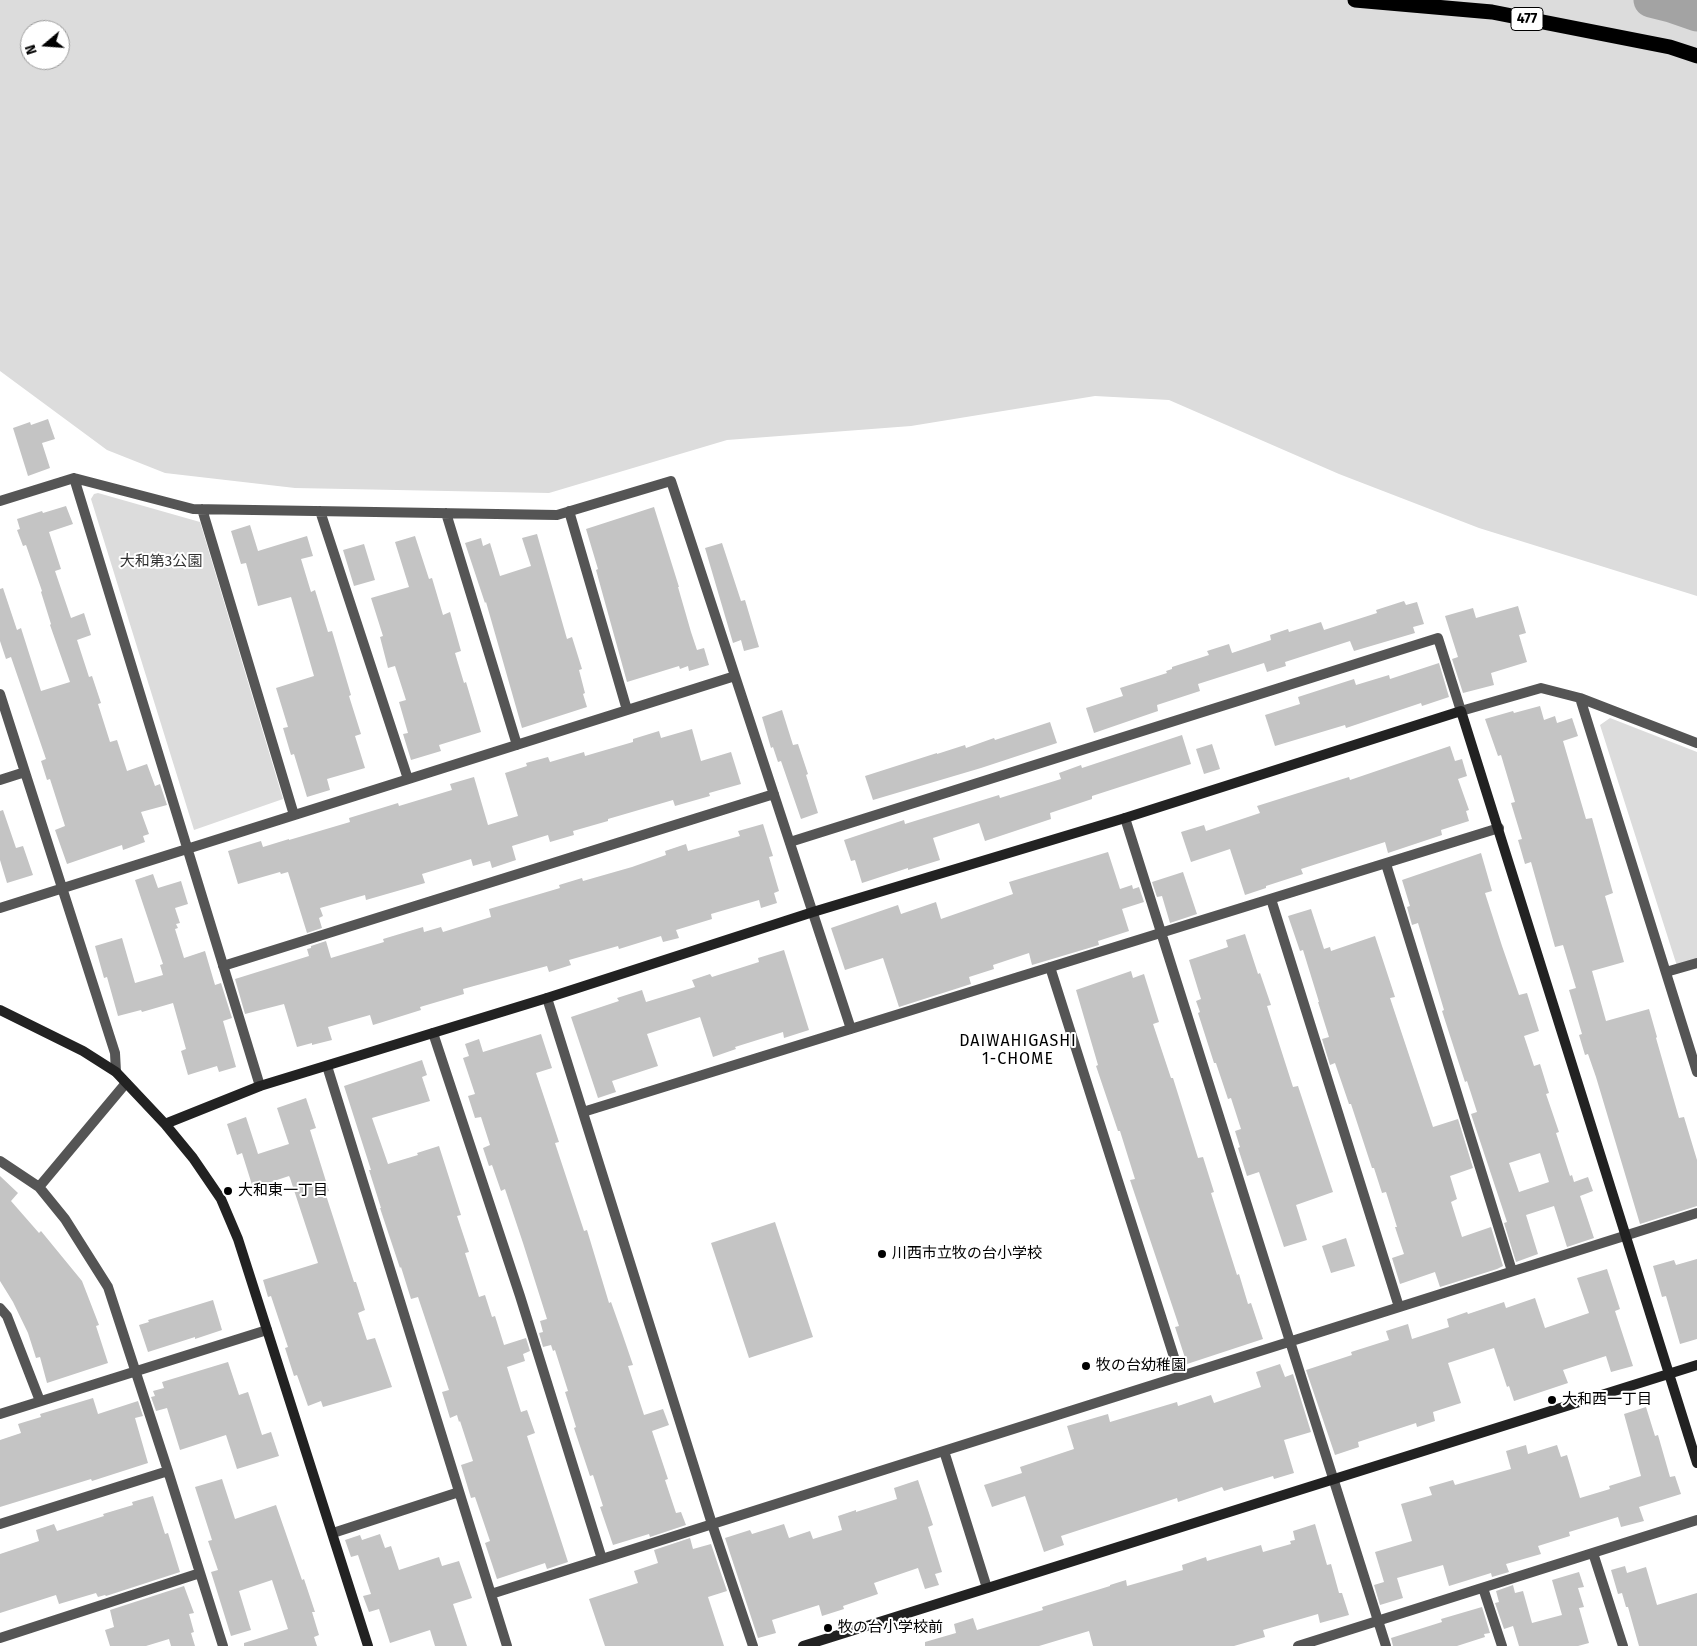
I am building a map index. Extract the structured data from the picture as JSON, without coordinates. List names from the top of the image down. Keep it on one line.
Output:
{"streets":{"highway":["477"]},"districts":["DAIWAHIGASHI 1-CHOME"],"parks":["大和第3公園"],"places":["大和東一丁目","川西市立牧の台小学校","牧の台幼稚園","大和西一丁目","牧の台小学校前"],"north":"left"}
